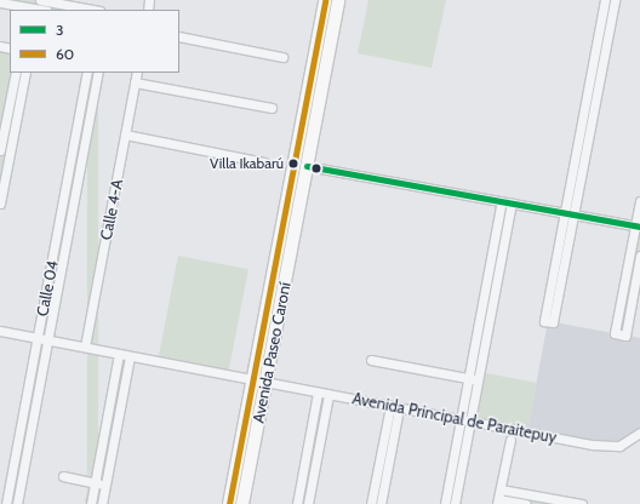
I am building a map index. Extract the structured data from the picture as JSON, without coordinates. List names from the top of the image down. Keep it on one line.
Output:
{"streets":{"street":["Calle 4-A","Calle 04","Avenida Paseo Caroní","Avenida Principal de Paraitepuy"]},"crossings":[["Calle 4-A","Avenida Principal de Paraitepuy"],["Calle 04","Avenida Principal de Paraitepuy"],["Avenida Paseo Caroní","Avenida Principal de Paraitepuy"]],"places":["Villa Ikabarú"],"lines":["transit line 60","transit line 3"],"legend":["3","60"]}
